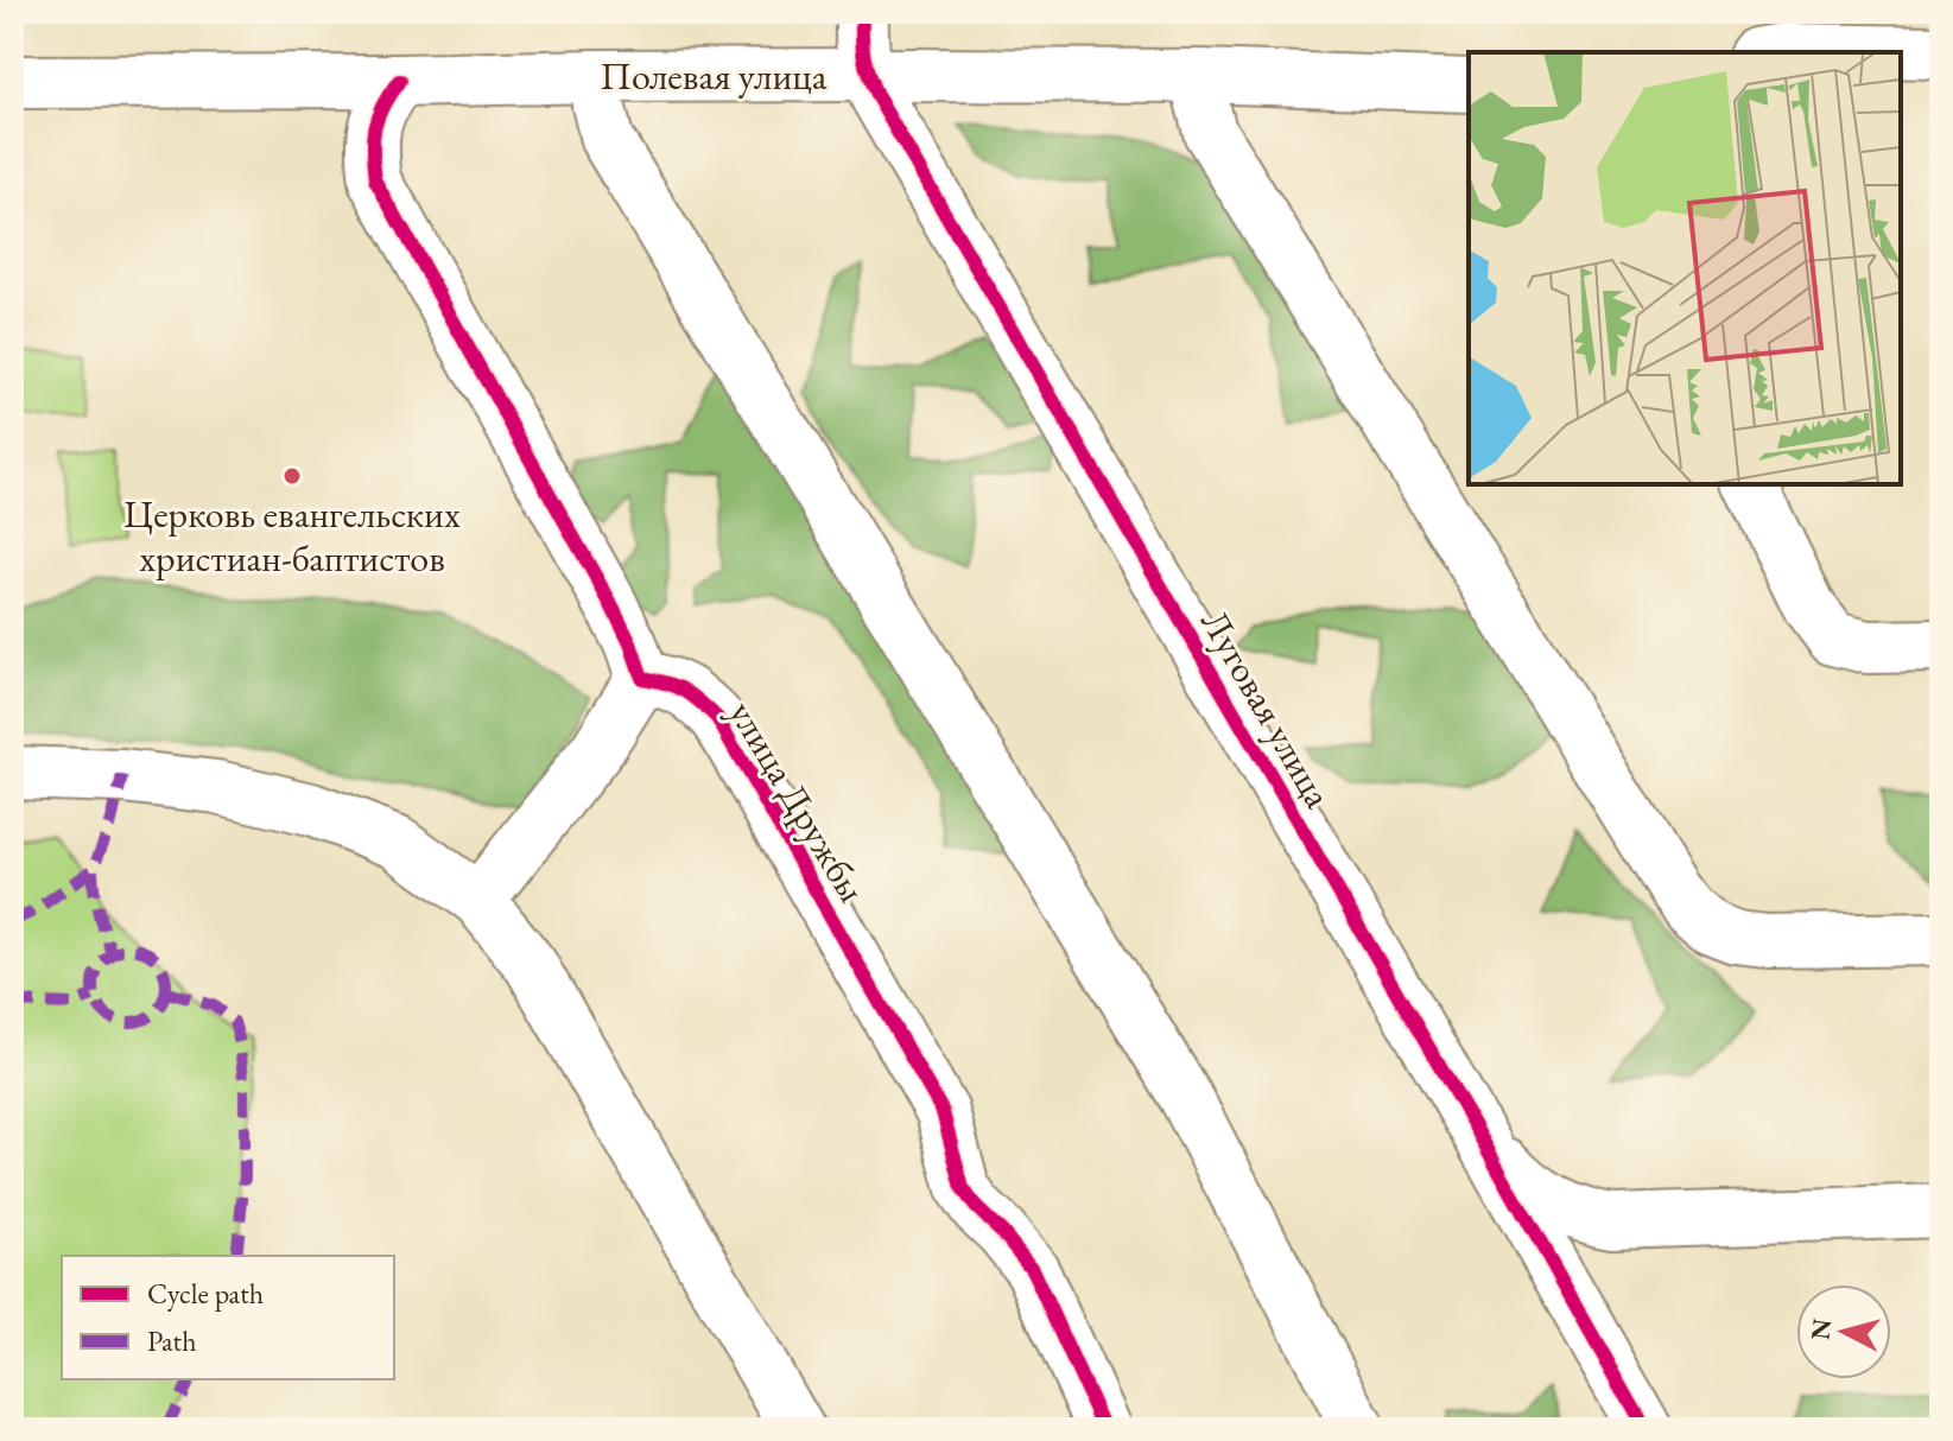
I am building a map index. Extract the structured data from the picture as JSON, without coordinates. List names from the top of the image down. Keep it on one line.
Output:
{"streets":{"street":["Полевая улица","Луговая улица","улица Дружбы"]},"crossings":[["Полевая улица","Луговая улица"]],"places":["Церковь евангельских христиан-баптистов"],"legend":["Cycle path","Path"],"north":"left"}
